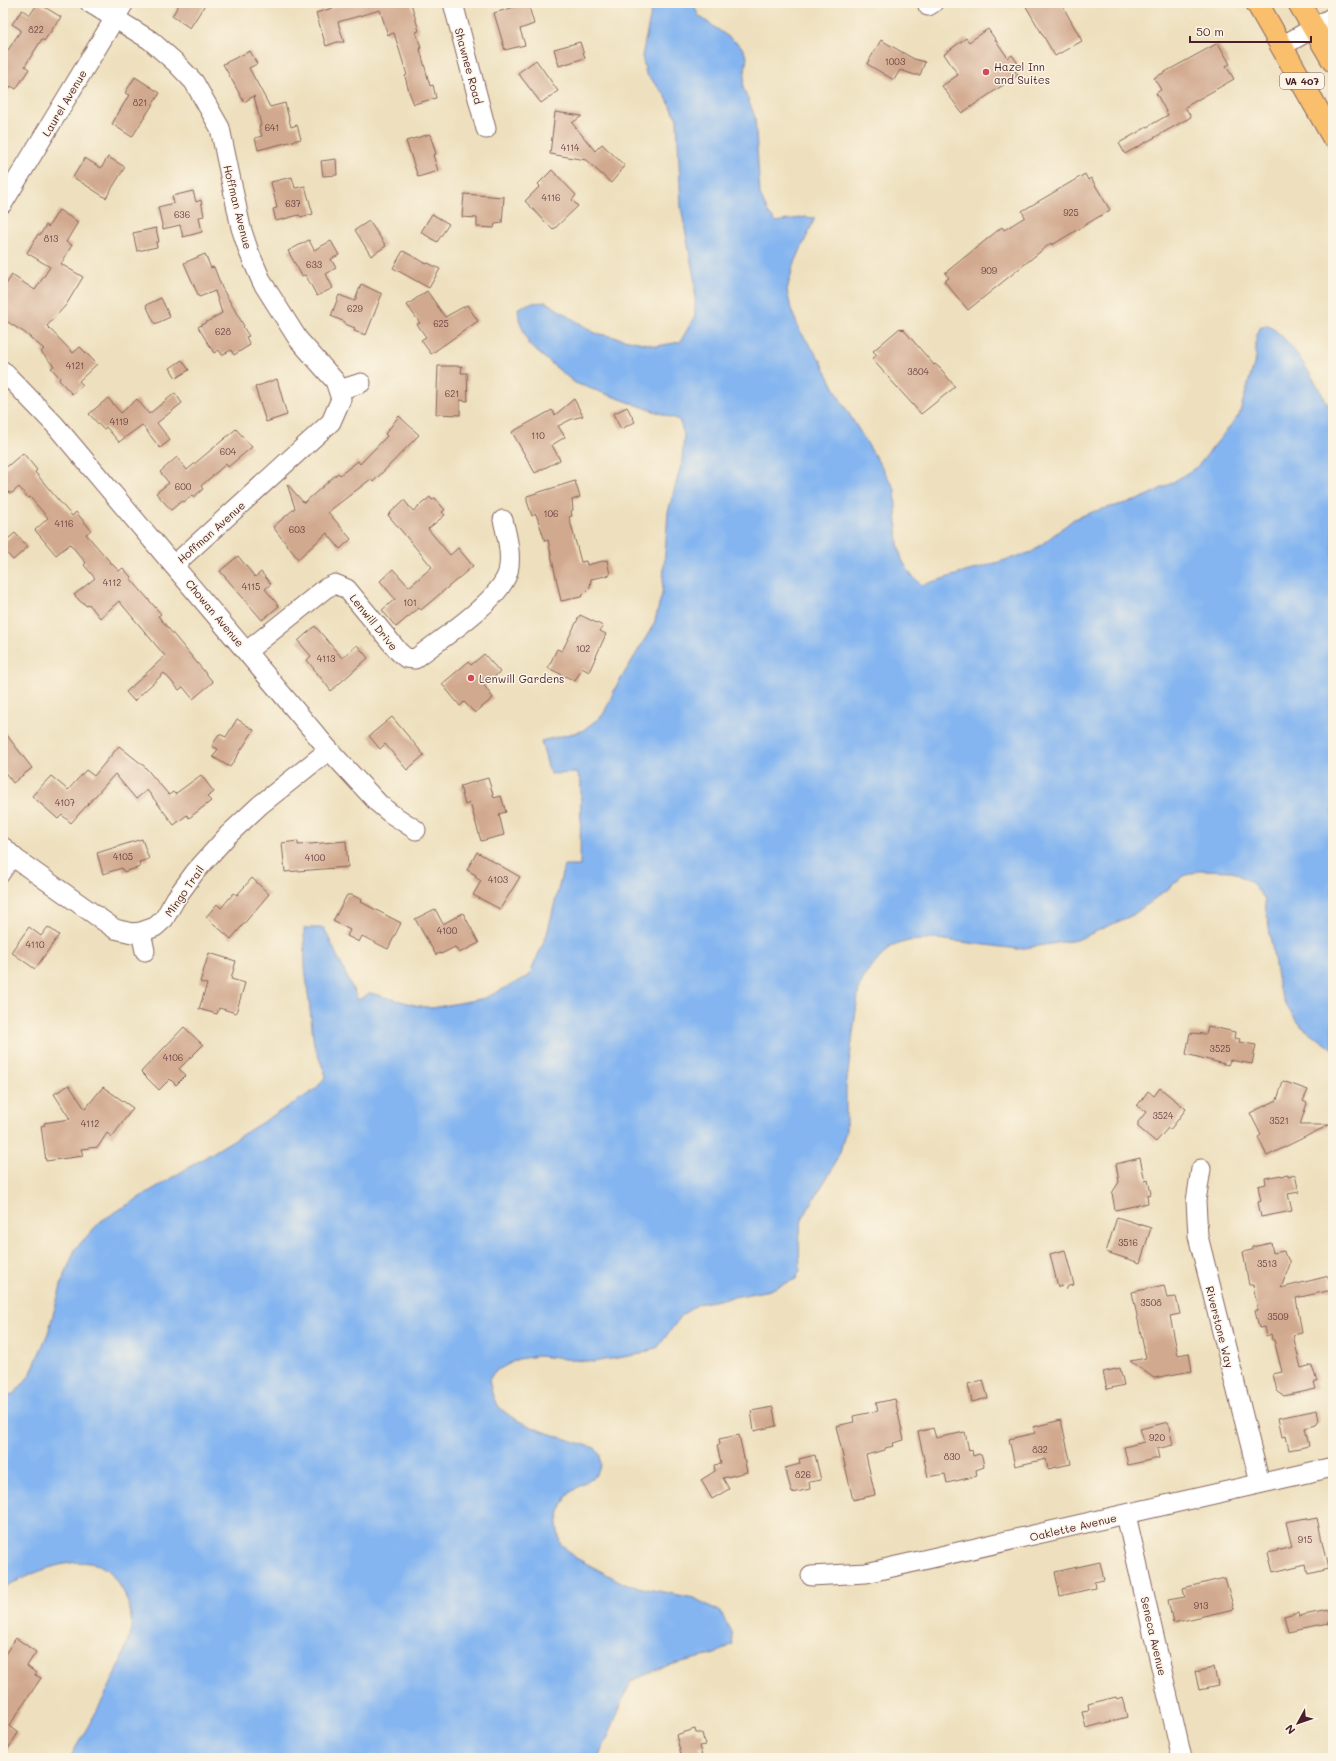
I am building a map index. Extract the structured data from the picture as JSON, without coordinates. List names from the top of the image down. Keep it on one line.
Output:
{"streets":{"main road":["VA 407"],"street":["Shawnee Road","Laurel Avenue","Hoffman Avenue","Chowan Avenue","Lenwill Drive","Mingo Trail","Riverstone Way","Oaklette Avenue","Seneca Avenue"]},"crossings":[["Laurel Avenue","Hoffman Avenue"],["Hoffman Avenue","Chowan Avenue"],["Chowan Avenue","Lenwill Drive"],["Chowan Avenue","Mingo Trail"],["Riverstone Way","Oaklette Avenue"],["Oaklette Avenue","Seneca Avenue"]],"places":["Hazel Inn and Suites","Lenwill Gardens"],"house_numbers":["822","1003","821","641","4114","4116","637","925","636","813","633","909","629","625","628","4121","3804","621","4119","110","604","600","106","4116","603","4112","4115","101","102","4113","4107","4105","4100","4103","4100","4110","3525","4106","3524","3521","4112","3516","3513","3508","3509","920","832","830","826","915","913"],"scale_bar":"50 m","north":"bottom left"}
